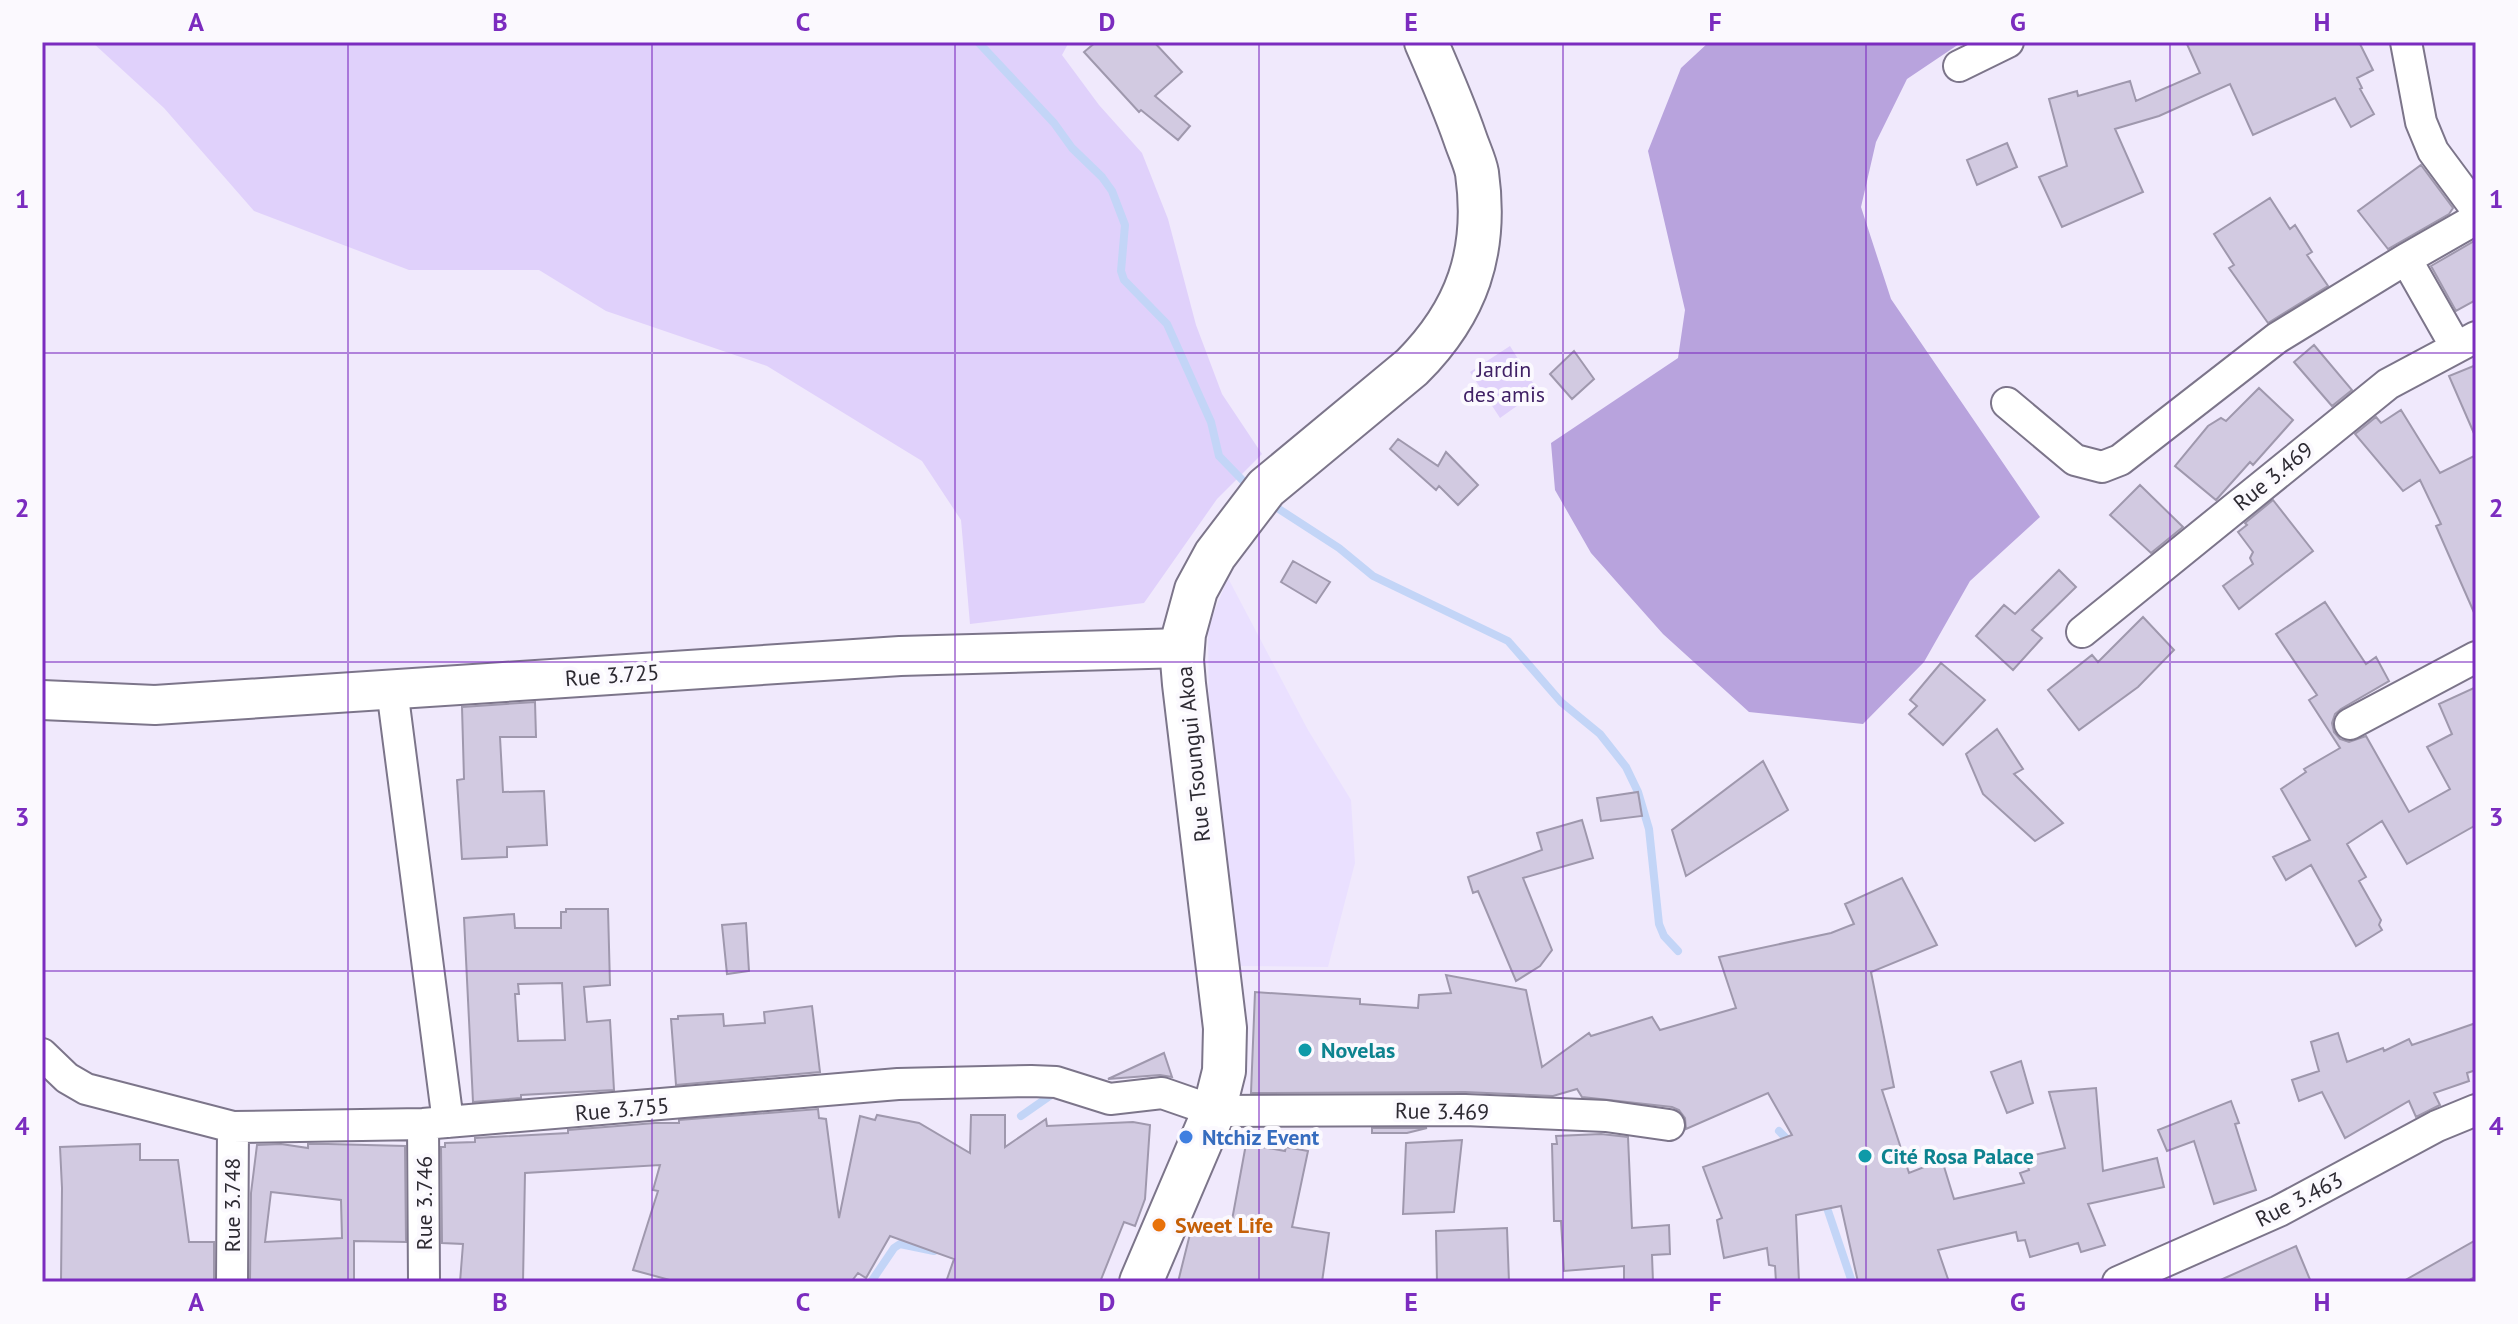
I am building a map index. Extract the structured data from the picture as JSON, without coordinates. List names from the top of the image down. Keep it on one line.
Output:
{"streets":{"main road":["Rue Tsoungui Akoa"],"street":["Rue 3.469","Rue 3.725","Rue 3.755","Rue 3.463","Rue 3.746","Rue 3.748"]},"crossings":[["Rue 3.469","Rue Tsoungui Akoa"],["Rue 3.469","Rue 3.755"],["Rue 3.725","Rue Tsoungui Akoa"],["Rue 3.725","Rue 3.746"],["Rue Tsoungui Akoa","Rue 3.755"],["Rue 3.755","Rue 3.746"],["Rue 3.755","Rue 3.748"]],"parks":["Jardin des amis"],"places":["Novelas","Ntchiz Event","Cité Rosa Palace","Sweet Life"],"grid":{"columns":["A","B","C","D","E","F","G","H"],"rows":["1","2","3","4"]}}
